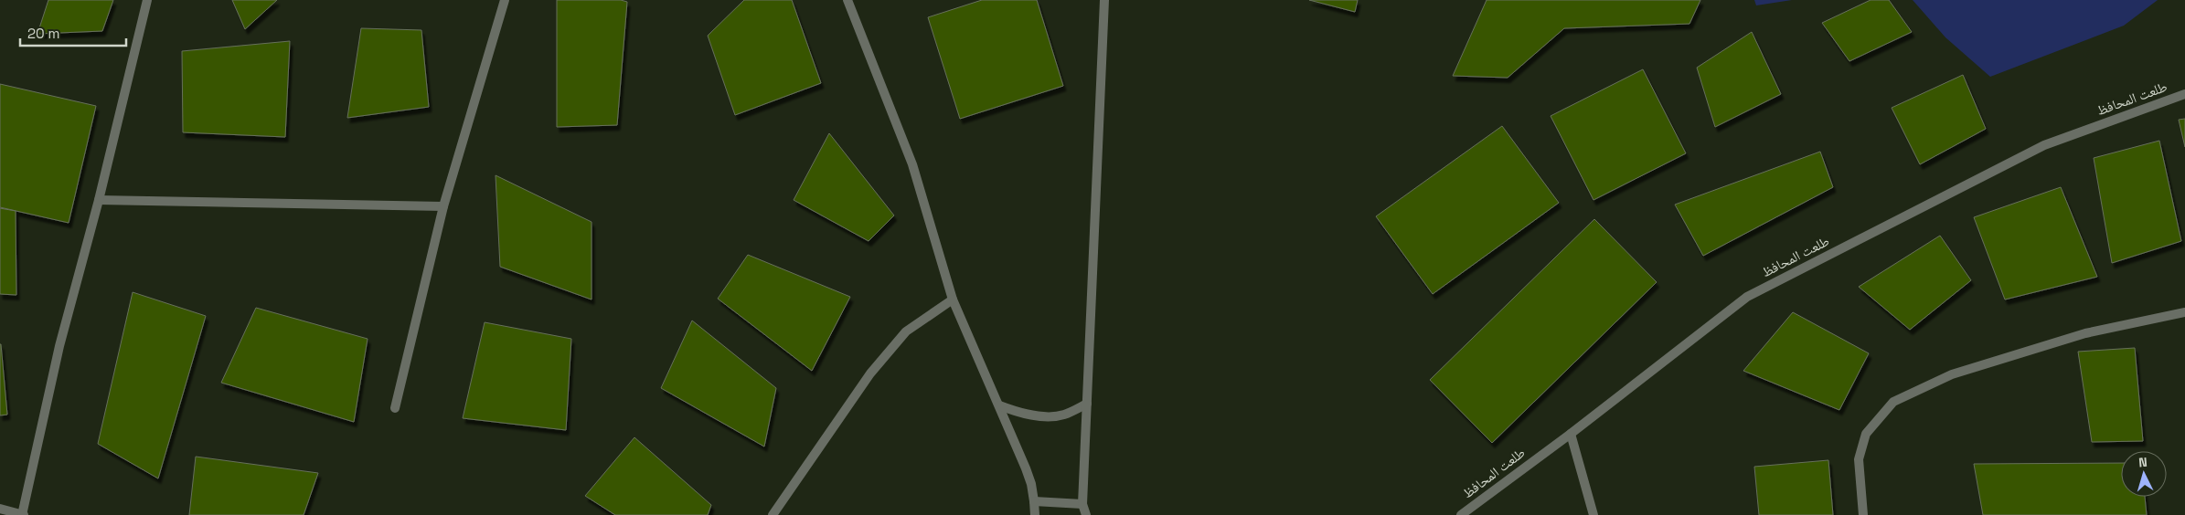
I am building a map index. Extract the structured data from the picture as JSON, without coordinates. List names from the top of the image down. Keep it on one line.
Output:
{"streets":{"street":["طلعت المحافظ"]},"scale_bar":"20 m","north":"top"}
